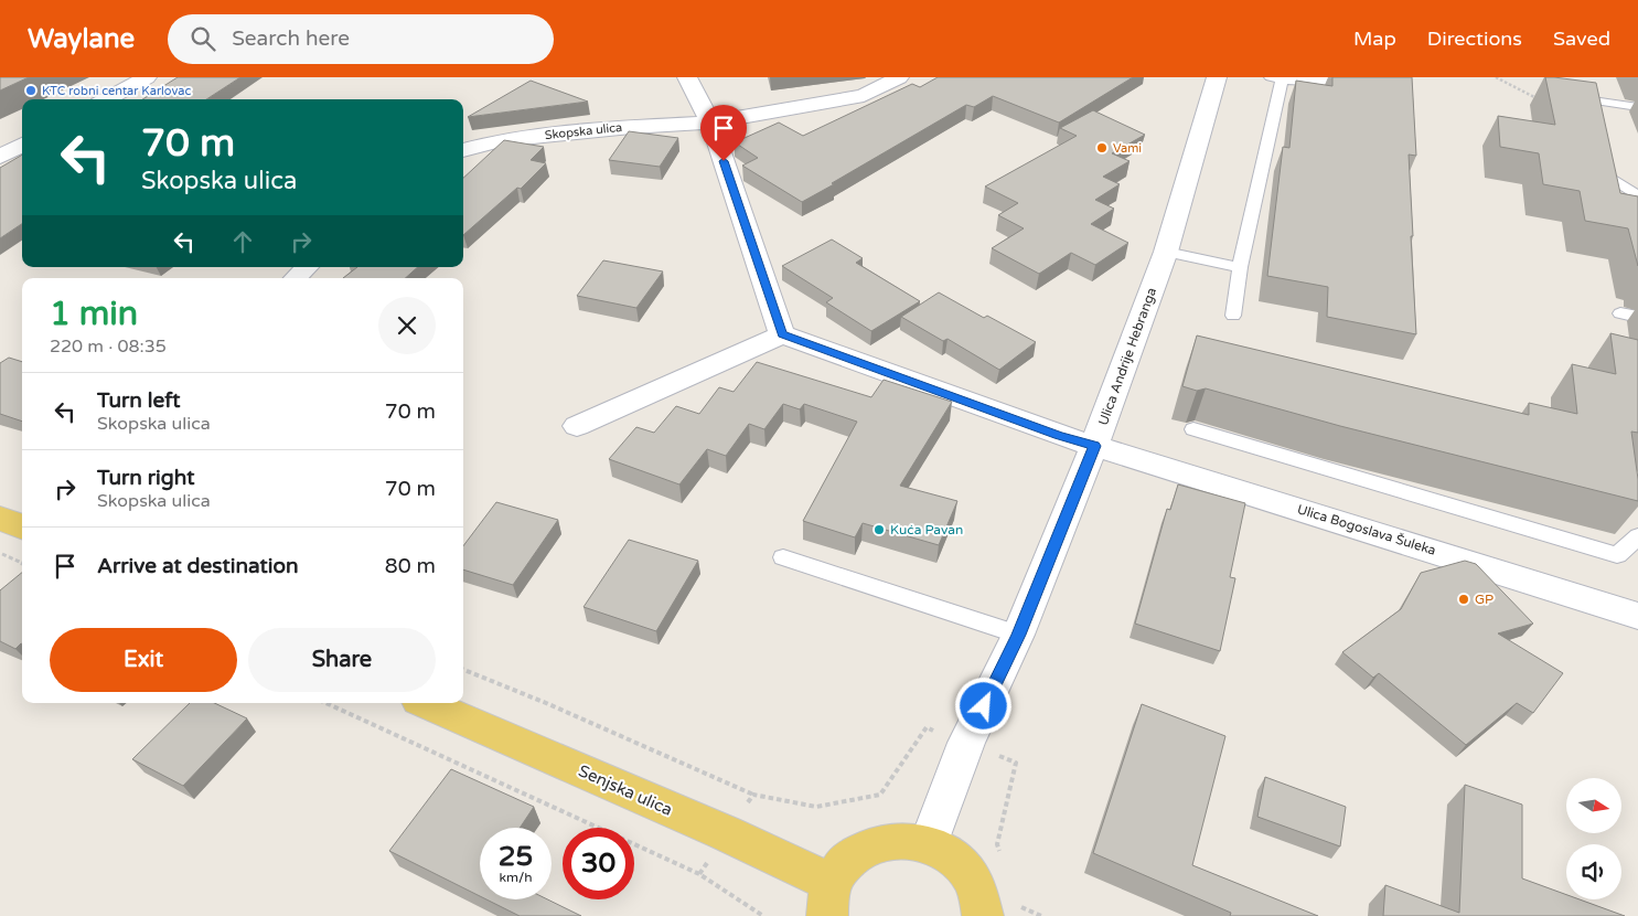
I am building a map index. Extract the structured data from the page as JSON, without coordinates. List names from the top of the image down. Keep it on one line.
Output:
{"streets":{"main road":["Senjska ulica"],"street":["Skopska ulica","Ulica Andrije Hebranga","Ulica Bogoslava Šuleka"]},"crossings":[["Ulica Andrije Hebranga","Ulica Bogoslava Šuleka"]],"places":["KTC robni centar Karlovac","Vami","Kuća Pavan","GP"],"north":"right","page":{"header":"Waylane","search":"Search here","nav":["Map","Directions","Saved"],"turn":["70 m","Skopska ulica"],"heading":["1 min","220 m · 08:35"],"list":[{"name":"Turn left","note":"Skopska ulica","value":"70 m"},{"name":"Turn right","note":"Skopska ulica","value":"70 m"},{"name":"Arrive at destination","value":"80 m"}],"buttons":["Exit","Share"],"speed":"25 km/h","limit":"30"}}
